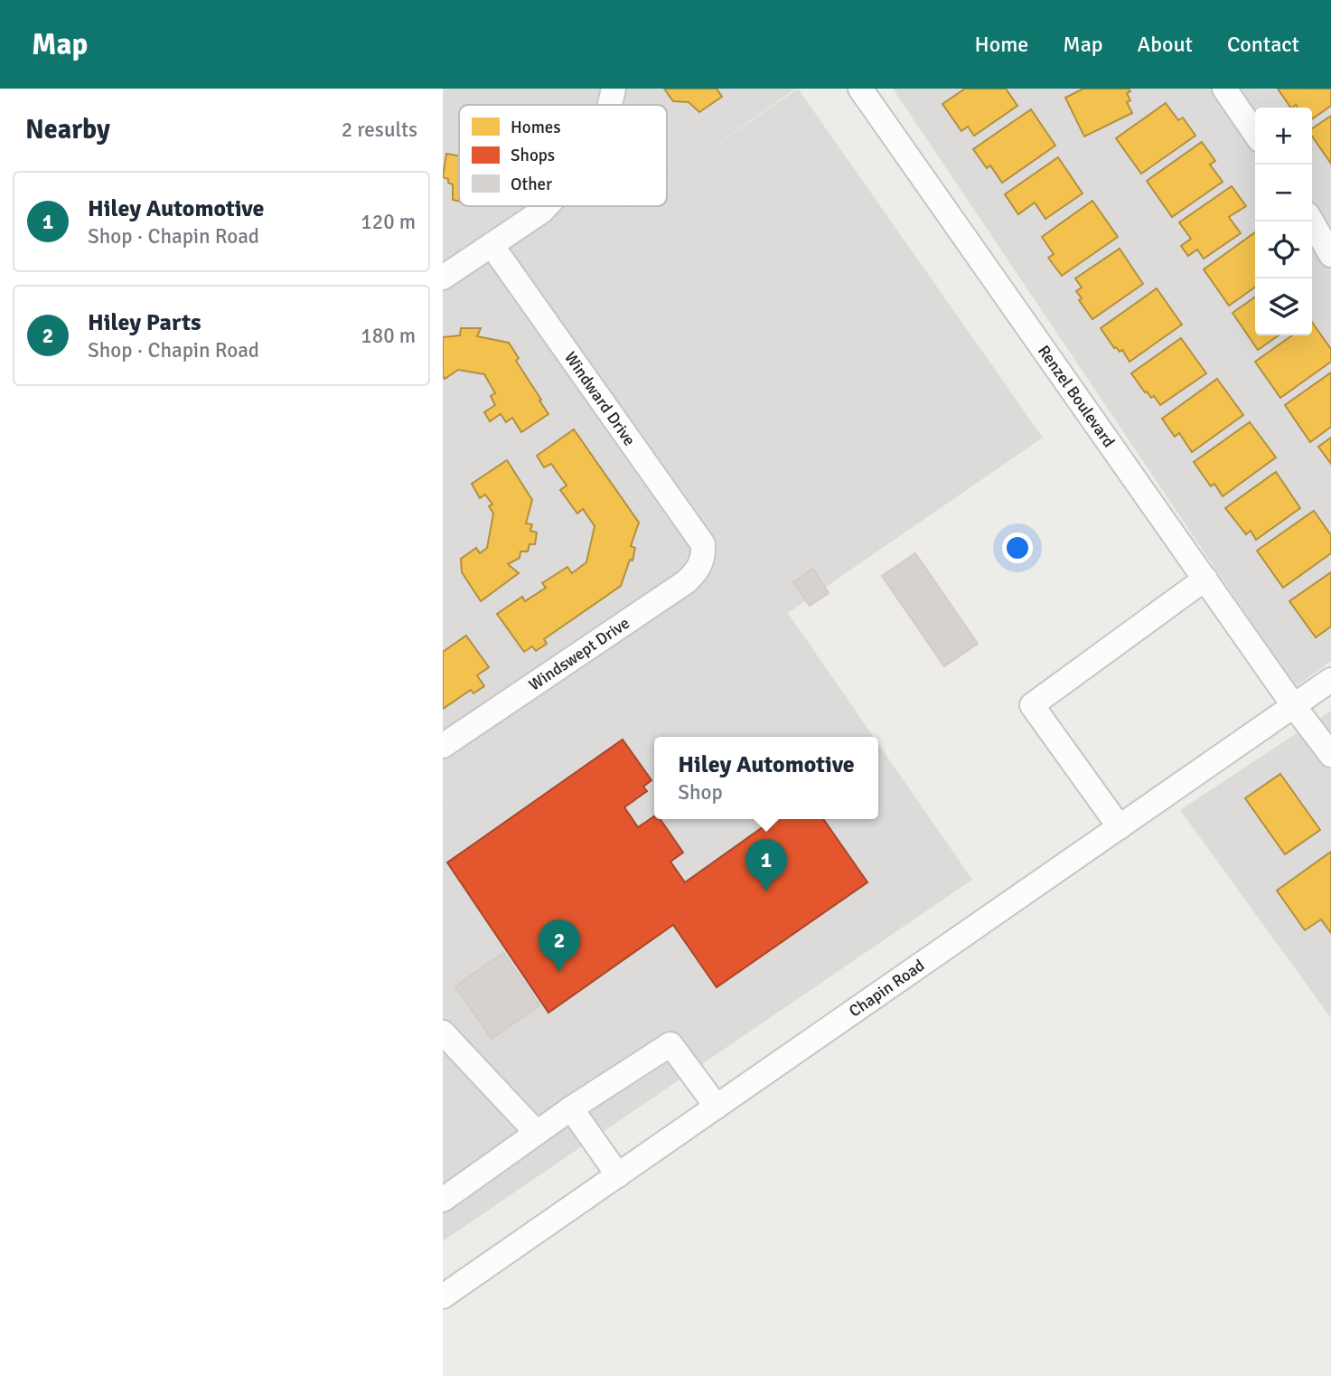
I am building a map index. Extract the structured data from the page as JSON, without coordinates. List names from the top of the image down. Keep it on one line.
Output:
{"streets":{"street":["Renzel Boulevard","Windward Drive","Windswept Drive","Chapin Road"]},"crossings":[["Renzel Boulevard","Chapin Road"],["Windward Drive","Windswept Drive"]],"legend":["Homes","Shops","Other"],"page":{"header":"Map","nav":["Home","Map","About","Contact"],"heading":["Nearby","2 results"],"map_buttons":["+","−"],"list":[{"mark":"1","name":"Hiley Automotive","note":"Shop · Chapin Road","value":"120 m"},{"mark":"2","name":"Hiley Parts","note":"Shop · Chapin Road","value":"180 m"}],"popup":["Hiley Automotive","Shop"],"pins":["1","2"]}}
